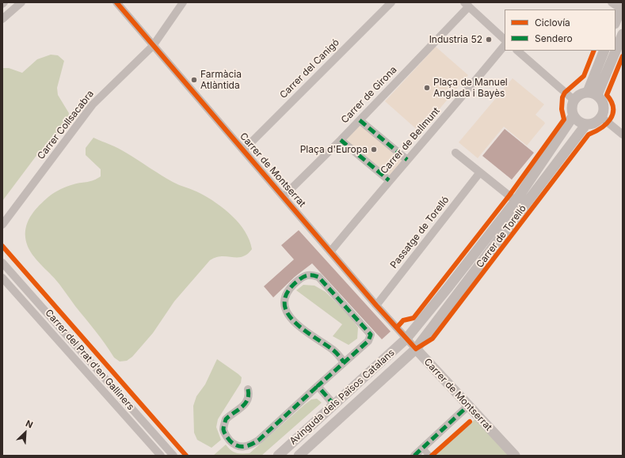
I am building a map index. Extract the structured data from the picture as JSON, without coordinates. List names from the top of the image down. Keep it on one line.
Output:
{"streets":{"street":["Carrer del Canigó","Carrer de Girona","Carrer Collsacabra","Carrer de Bellmunt","Carrer de Montserrat","Passatge de Torelló","Carrer de Torelló","Carrer del Prat d'en Galliners","Avinguda dels Països Catalans"]},"crossings":[["Carrer del Canigó","Carrer de Montserrat"],["Carrer de Girona","Carrer de Montserrat"],["Carrer Collsacabra","Carrer de Montserrat"],["Carrer de Bellmunt","Carrer de Montserrat"],["Carrer de Montserrat","Passatge de Torelló"],["Carrer de Montserrat","Carrer de Torelló"],["Carrer de Montserrat","Avinguda dels Països Catalans"],["Carrer de Torelló","Avinguda dels Països Catalans"]],"places":["Industria 52","Farmàcia Atlàntida","Plaça de Manuel Anglada i Bayès","Plaça d'Europa"],"legend":["Ciclovía","Sendero"],"north":"top right"}
